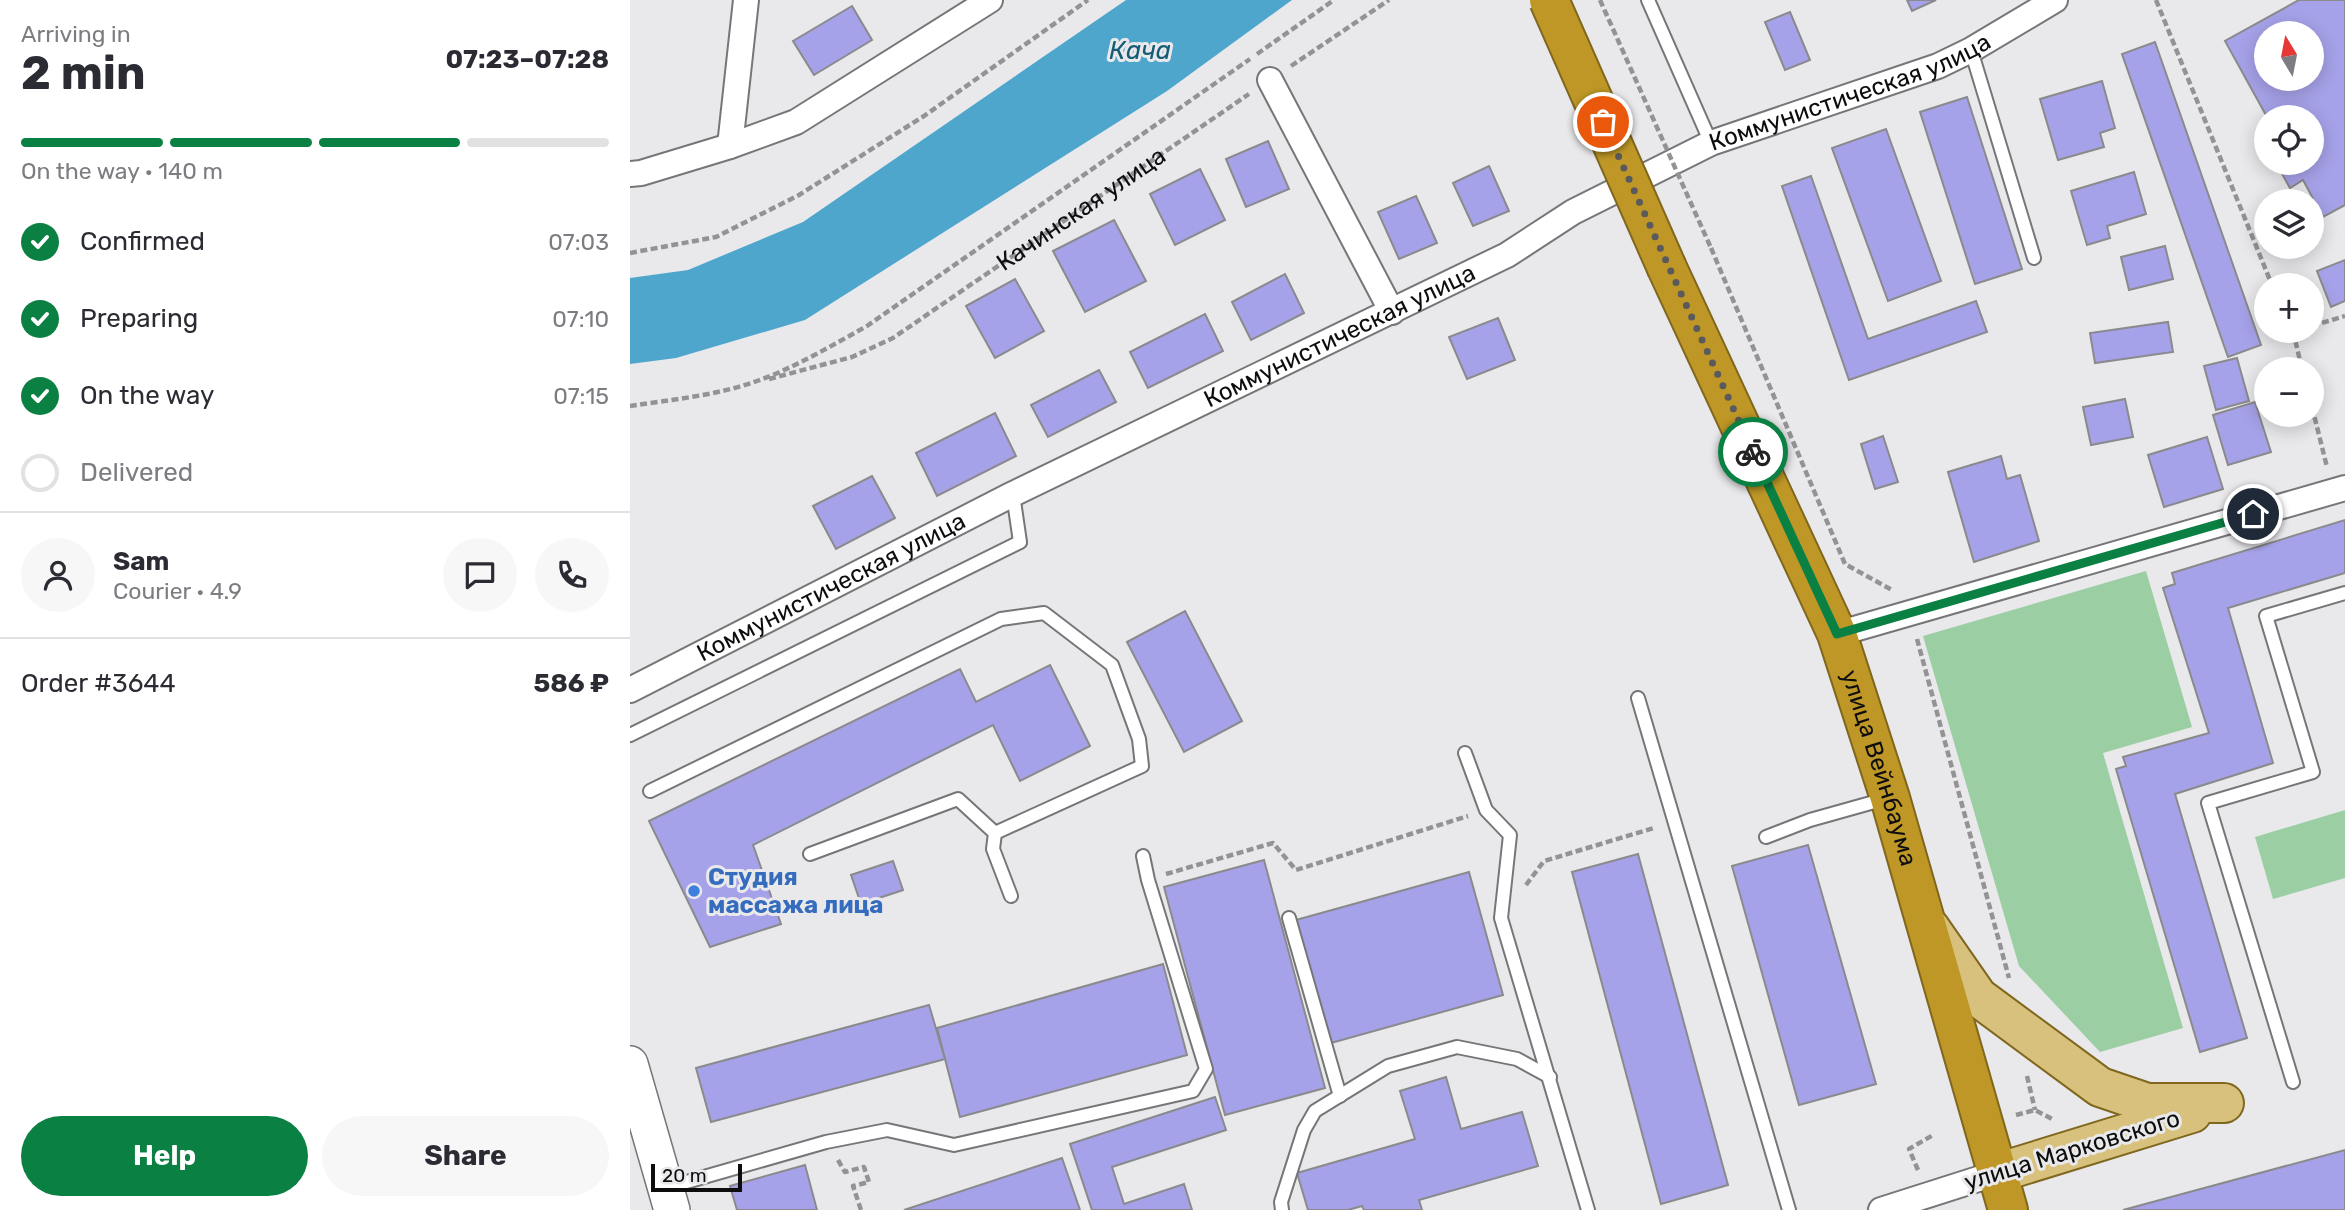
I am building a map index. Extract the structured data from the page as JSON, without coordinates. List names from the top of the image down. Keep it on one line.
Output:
{"streets":{"highway":["улица Вейнбаума"],"main road":["улица Марковского"],"street":["Коммунистическая улица"],"path":["Качинская улица"]},"crossings":[["улица Вейнбаума","улица Марковского"]],"water":["Кача"],"places":["Студия массажа лица"],"scale_bar":"20 m","north":"top","page":{"heading":["2 min","Arriving in","07:23–07:28"],"panel":["Sam","Courier · 4.9","Order #3644","586 ₽"],"map_buttons":["+","−"],"bar":"On the way · 140 m","list":[["Confirmed","07:03"],["Preparing","07:10"],["On the way","07:15"],"Delivered"],"buttons":["Help","Share"],"scale":"20 m"}}
